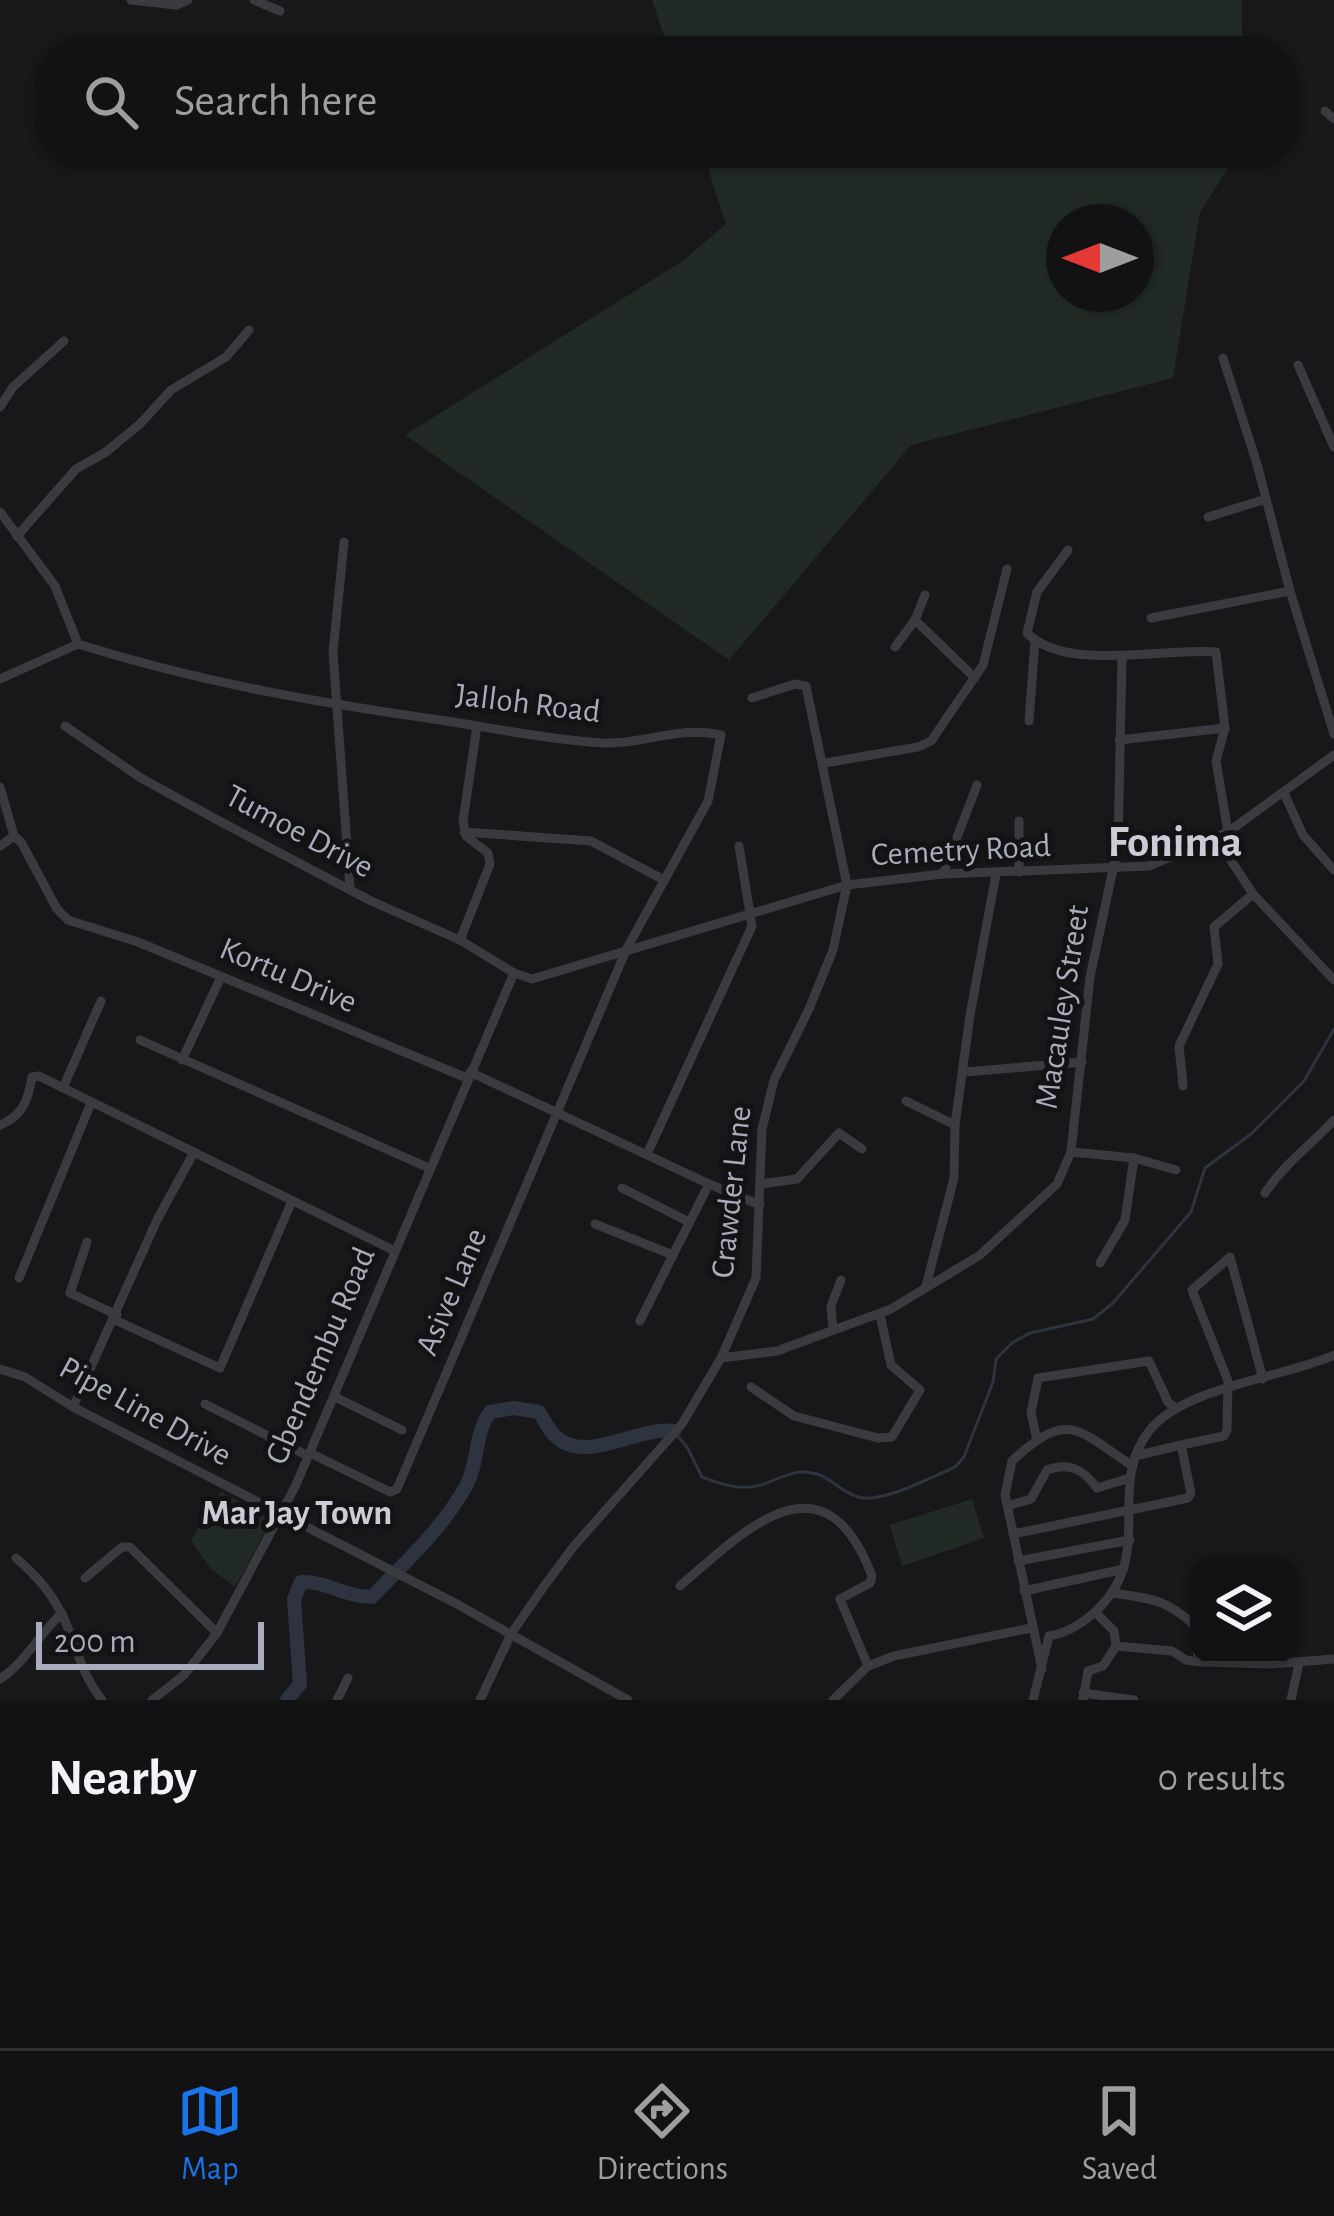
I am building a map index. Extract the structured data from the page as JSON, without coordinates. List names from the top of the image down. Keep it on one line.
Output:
{"streets":{"street":["Jalloh Road","Tumoe Drive","Cemetry Road","Kortu Drive","Macauley Street","Crawder Lane","Asive Lane","Gbendembu Road","Pipe Line Drive"]},"crossings":[["Jalloh Road","Cemetry Road"],["Jalloh Road","Kortu Drive"],["Jalloh Road","Asive Lane"],["Tumoe Drive","Cemetry Road"],["Tumoe Drive","Gbendembu Road"],["Cemetry Road","Macauley Street"],["Cemetry Road","Crawder Lane"],["Cemetry Road","Gbendembu Road"],["Kortu Drive","Crawder Lane"],["Kortu Drive","Asive Lane"],["Kortu Drive","Gbendembu Road"],["Crawder Lane","Pipe Line Drive"],["Asive Lane","Gbendembu Road"],["Gbendembu Road","Pipe Line Drive"]],"districts":["Fonima","Mar Jay Town"],"scale_bar":"200 m","north":"left","page":{"search":"Search here","scale":"200 m","heading":["Nearby","0 results"],"nav":["Map","Directions","Saved"]}}
